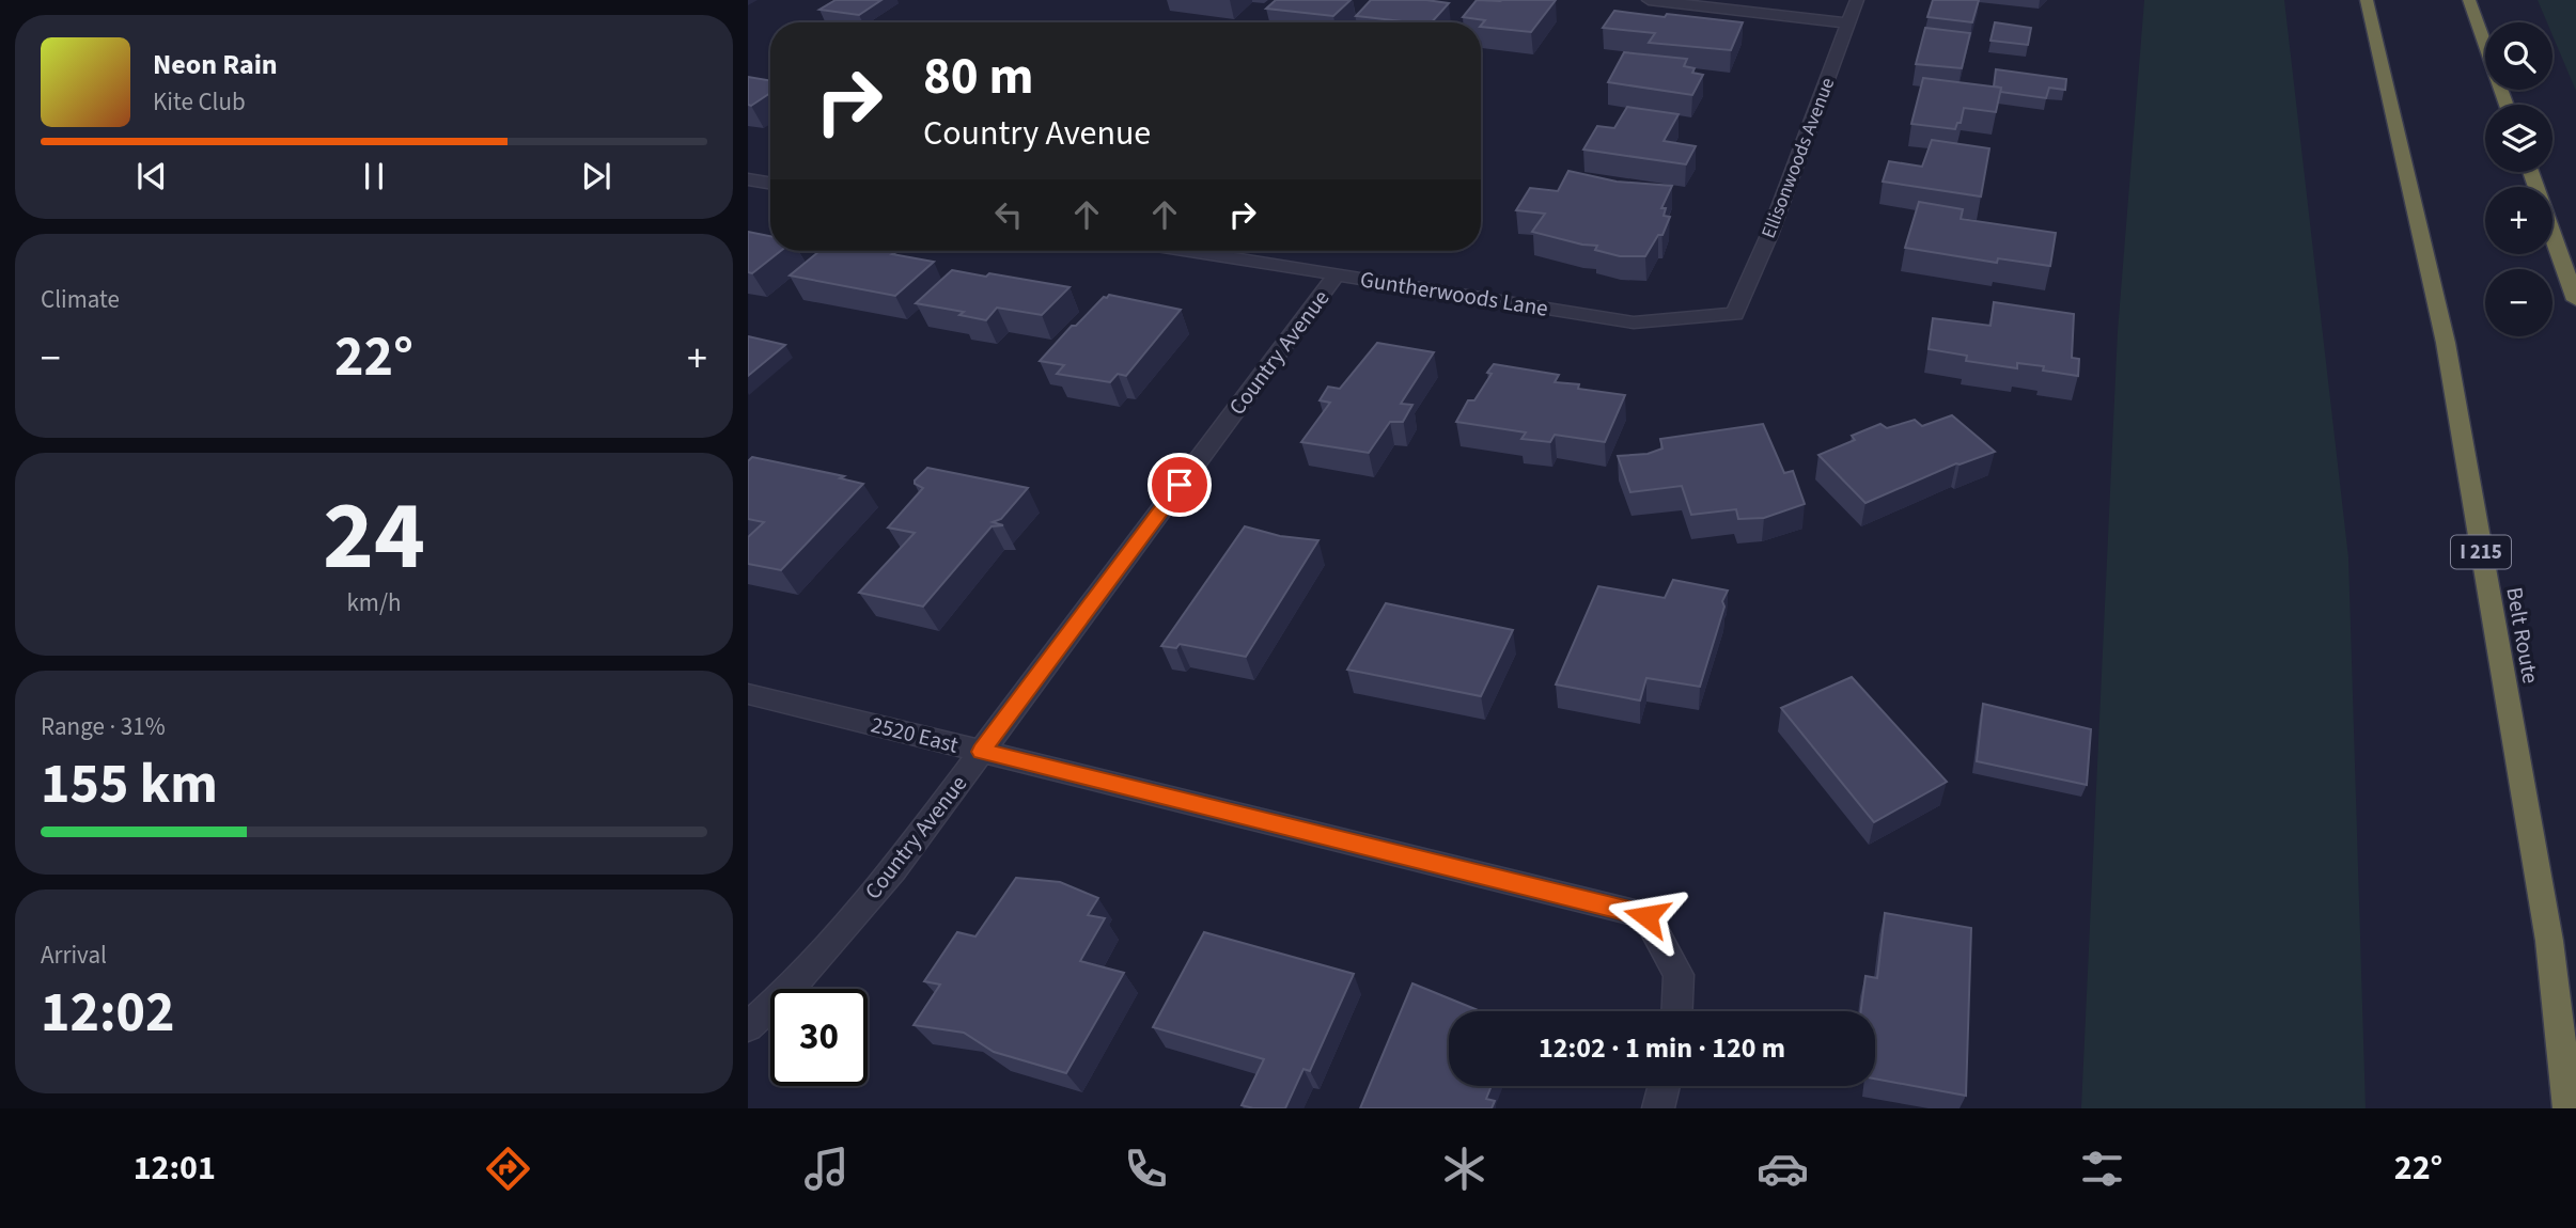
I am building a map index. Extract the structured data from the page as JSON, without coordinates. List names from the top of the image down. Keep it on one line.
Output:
{"streets":{"highway":["I 215","Belt Route"],"street":["Ellisonwoods Avenue","Guntherwoods Lane","Country Avenue","2520 East"]},"crossings":[["Ellisonwoods Avenue","Guntherwoods Lane"],["Guntherwoods Lane","Country Avenue"],["Country Avenue","2520 East"]],"page":{"map_buttons":["+","−"],"turn":["80 m","Country Avenue"],"song":["Neon Rain","Kite Club"],"tile":["Climate",["24","km/h"],["Range · 31%","155 km"],["Arrival","12:02"]],"heat":["−","22°","+"],"limit":"30","trip":"12:02 · 1 min · 120 m","tabs":["12:01","22°"]}}
